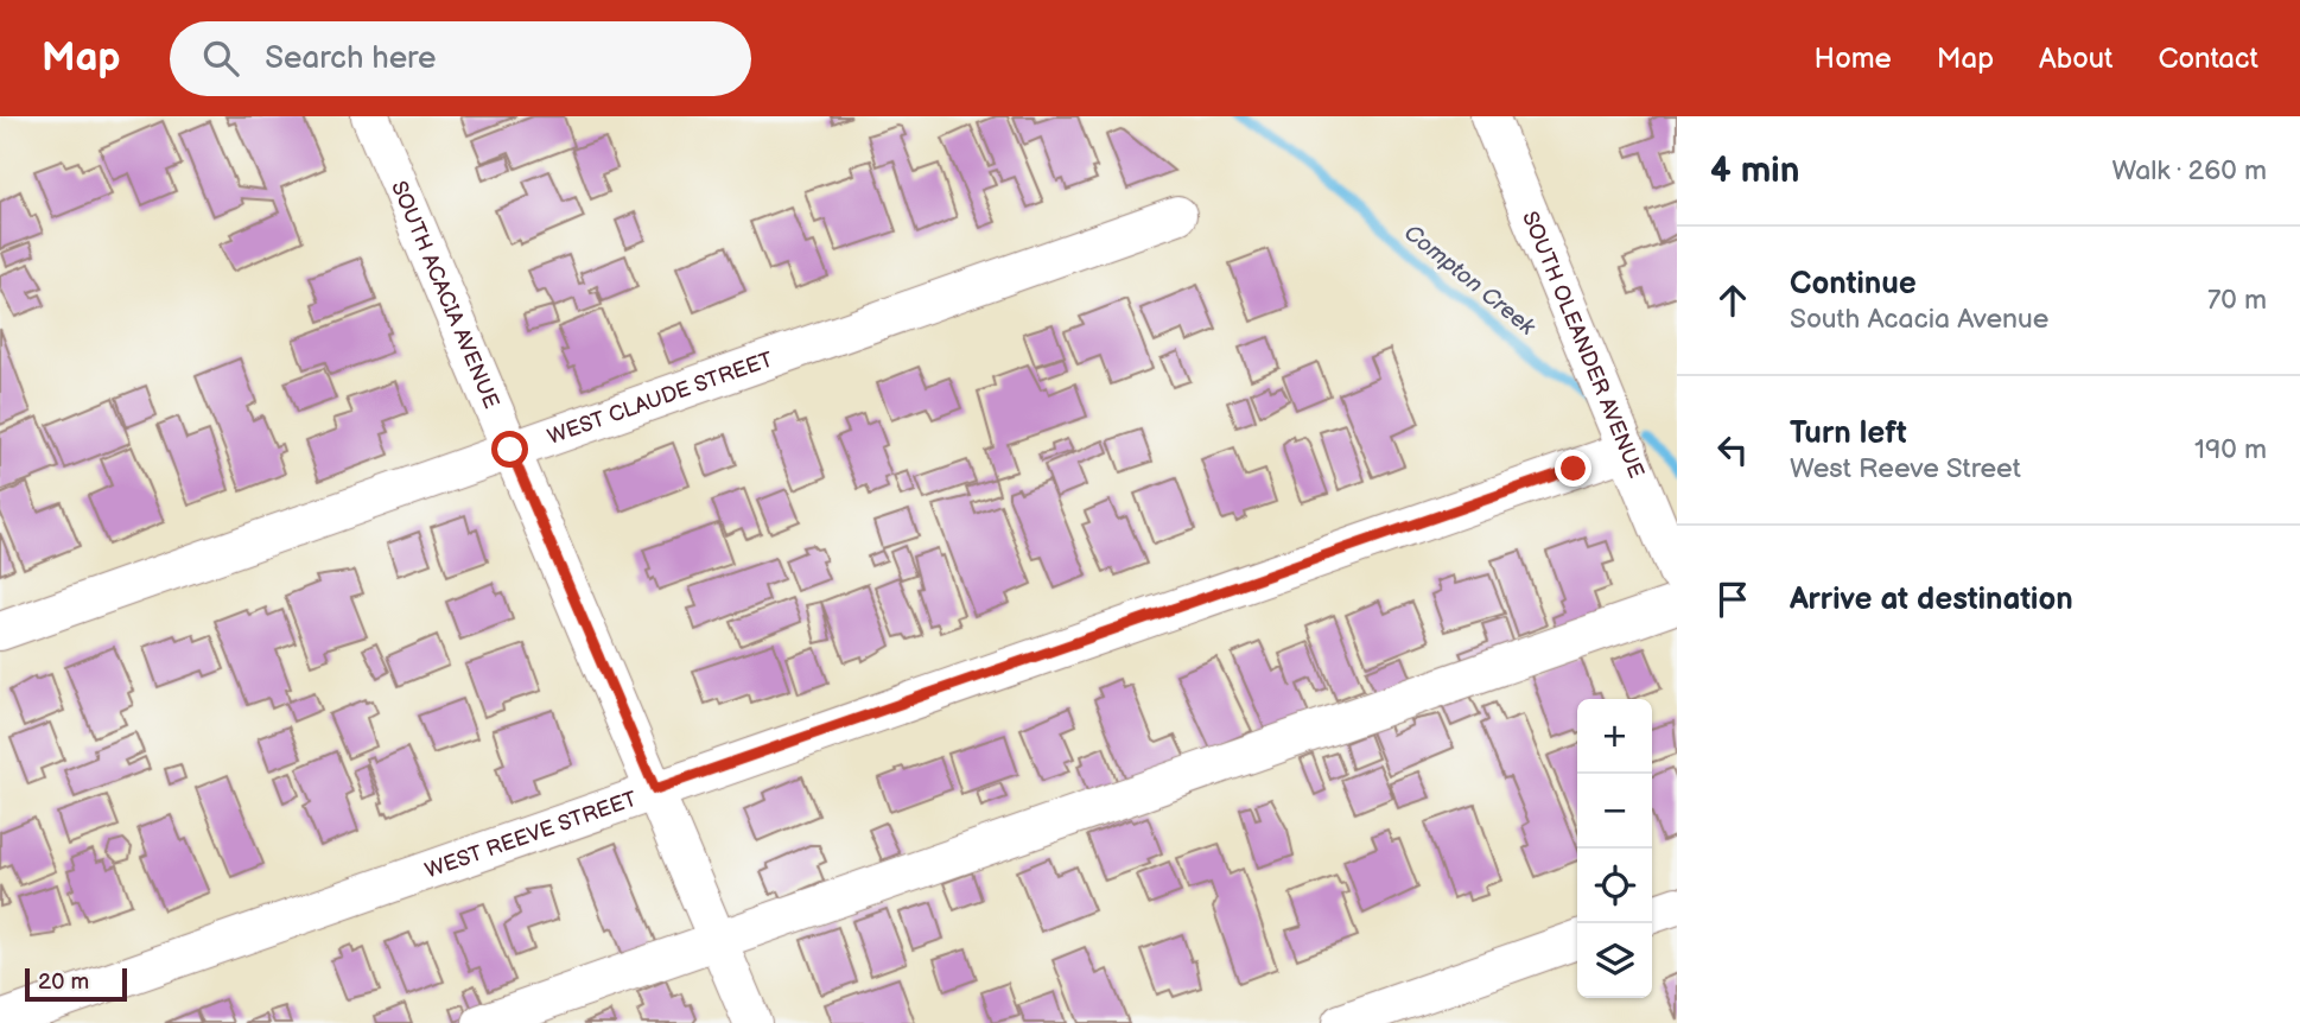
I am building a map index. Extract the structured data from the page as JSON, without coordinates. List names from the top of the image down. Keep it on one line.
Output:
{"streets":{"street":["SOUTH ACACIA AVENUE","SOUTH OLEANDER AVENUE","WEST CLAUDE STREET","WEST REEVE STREET"]},"crossings":[["SOUTH ACACIA AVENUE","WEST CLAUDE STREET"],["SOUTH ACACIA AVENUE","WEST REEVE STREET"],["SOUTH OLEANDER AVENUE","WEST REEVE STREET"]],"water":["Compton Creek"],"scale_bar":"20 m","page":{"header":"Map","search":"Search here","nav":["Home","Map","About","Contact"],"heading":["4 min","Walk · 260 m"],"list":[["Continue","South Acacia Avenue","70 m"],["Turn left","West Reeve Street","190 m"],"Arrive at destination"],"map_buttons":["+","−"],"scale":"20 m"}}
